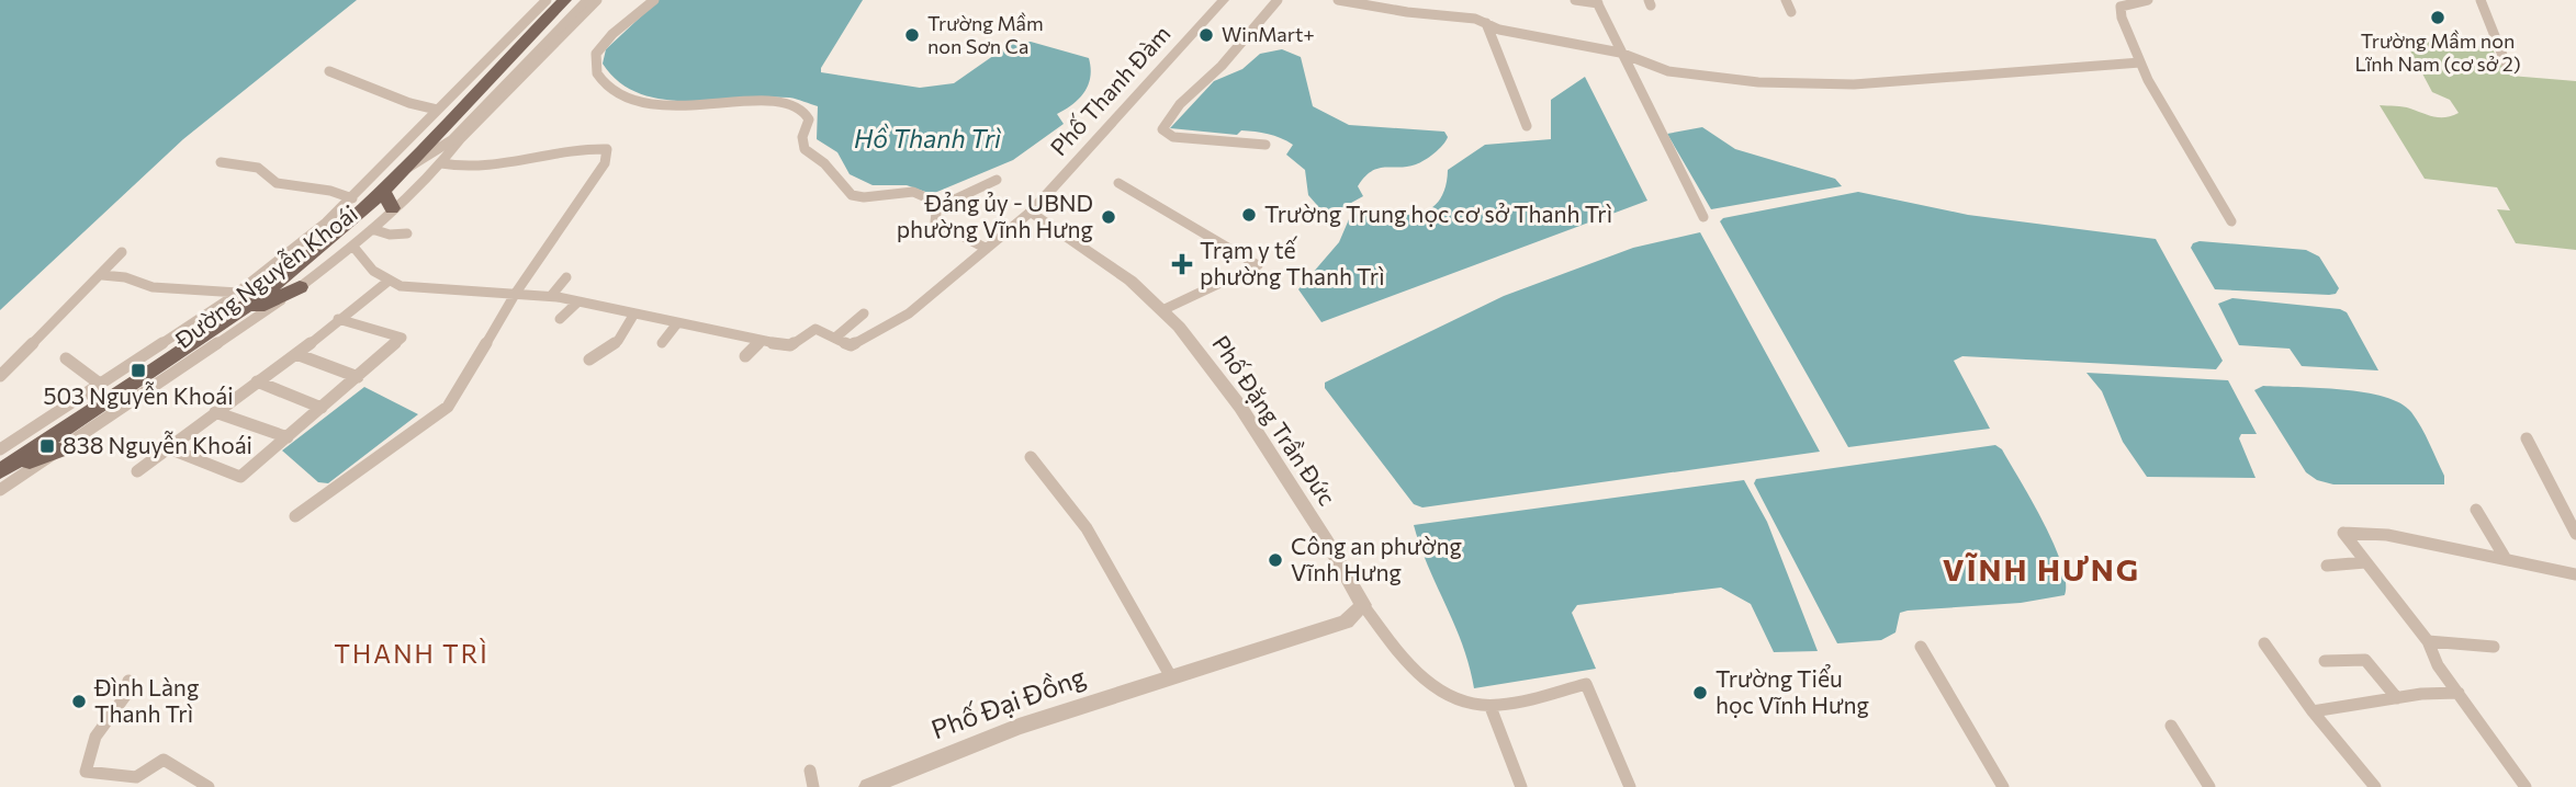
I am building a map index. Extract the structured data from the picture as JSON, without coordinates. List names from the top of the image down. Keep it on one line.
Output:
{"streets":{"main road":["Đường Nguyễn Khoái"],"street":["Phố Thanh Đàm","Phố Đặng Trần Đức","Phố Đại Đồng"]},"crossings":[["Phố Thanh Đàm","Phố Đặng Trần Đức"]],"districts":["VĨNH HƯNG","THANH TRÌ"],"water":["Hồ Thanh Trì"],"places":{"other":["Trường Mầm non Lĩnh Nam (cơ sở 2)","Trường Mầm non Sơn Ca","WinMart+","Trường Trung học cơ sở Thanh Trì","Đảng ủy - UBND phường Vĩnh Hưng","Công an phường Vĩnh Hưng","Trường Tiểu học Vĩnh Hưng","Đình Làng Thanh Trì"],"health":["Trạm y tế phường Thanh Trì"],"transit":["503 Nguyễn Khoái","838 Nguyễn Khoái"]}}
